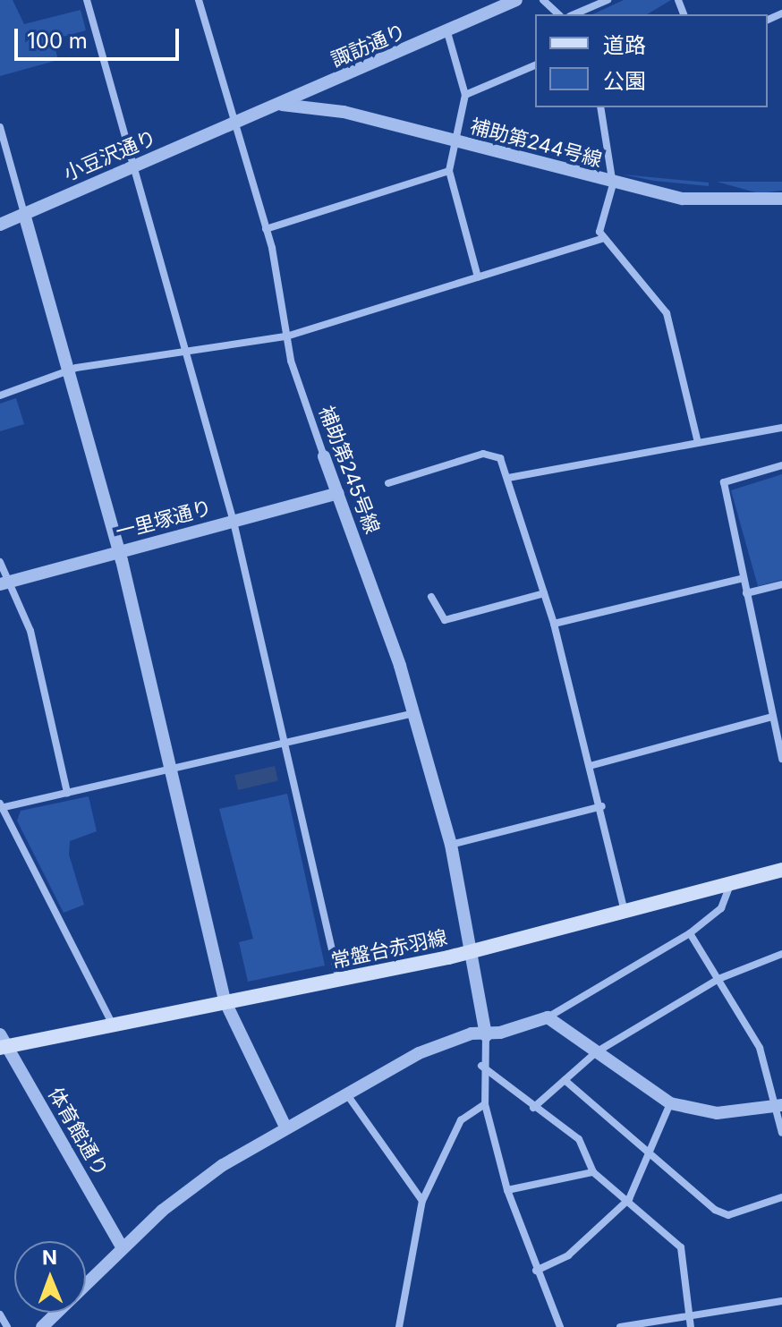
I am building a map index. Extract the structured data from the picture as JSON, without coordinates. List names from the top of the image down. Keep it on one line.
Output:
{"streets":{"main road":["常盤台赤羽線"],"street":["諏訪通り","補助第244号線","小豆沢通り","補助第245号線","一里塚通り","体育館通り"]},"crossings":[["諏訪通り","補助第244号線"],["諏訪通り","小豆沢通り"],["諏訪通り","補助第245号線"],["小豆沢通り","補助第245号線"],["補助第245号線","一里塚通り"],["補助第245号線","常盤台赤羽線"],["常盤台赤羽線","体育館通り"]],"legend":["道路","公園"],"scale_bar":"100 m","north":"top"}
